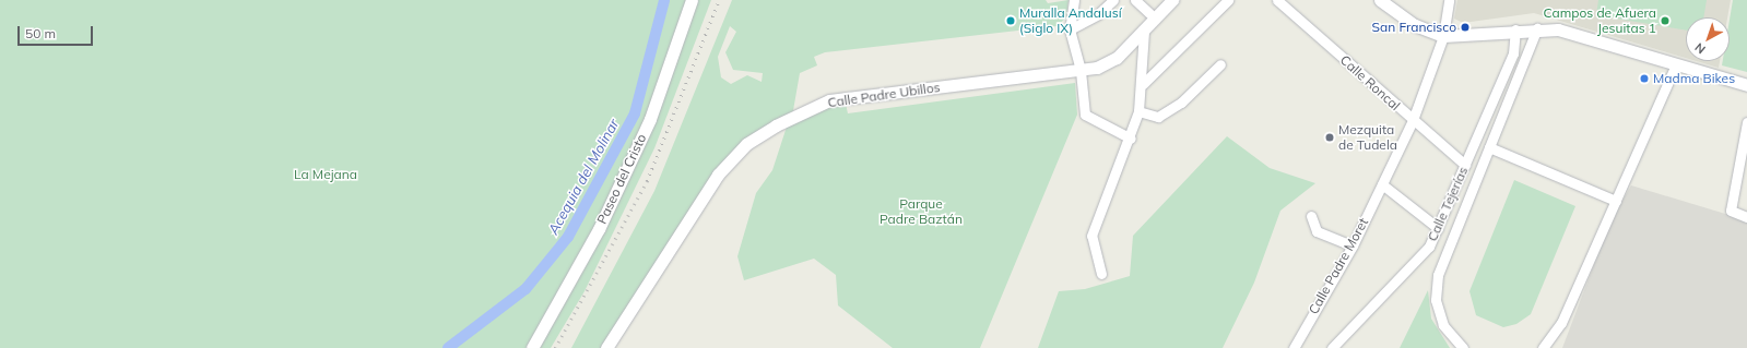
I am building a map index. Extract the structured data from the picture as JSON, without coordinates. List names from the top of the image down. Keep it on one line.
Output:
{"streets":{"street":["Calle Roncal","Calle Padre Ubillos","Paseo del Cristo","Calle Tejerías","Calle Padre Moret"]},"crossings":[["Calle Roncal","Calle Tejerías"],["Calle Roncal","Calle Padre Moret"]],"water":["Acequia del Molinar"],"parks":["La Mejana","Parque Padre Baztán"],"places":["Muralla Andalusí (Siglo IX)","Campos de Afuera Jesuitas 1","San Francisco","Madma Bikes","Mezquita de Tudela"],"scale_bar":"50 m","north":"bottom left"}
